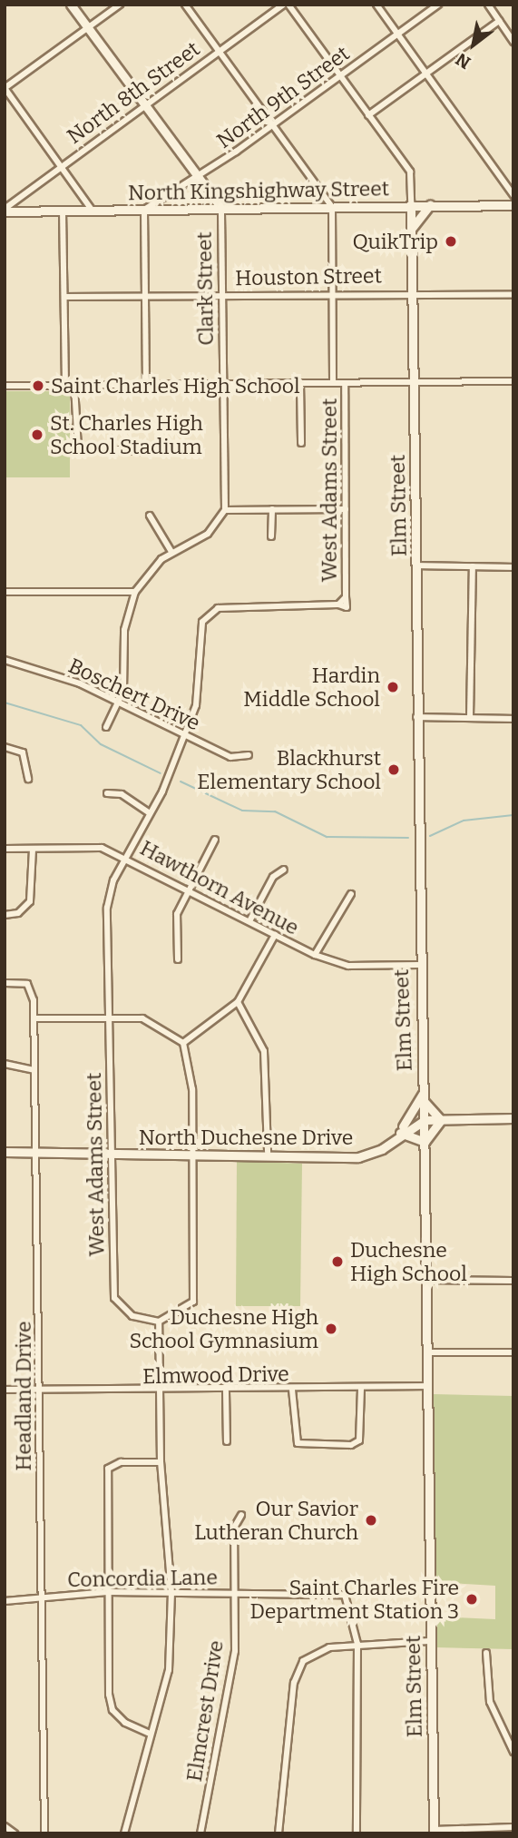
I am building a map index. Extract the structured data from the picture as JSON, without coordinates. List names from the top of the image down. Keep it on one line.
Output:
{"streets":{"main road":["North Kingshighway Street","Clark Street","Elm Street","North Duchesne Drive"],"street":["North 8th Street","North 9th Street","Houston Street","West Adams Street","Boschert Drive","Hawthorn Avenue","Elmwood Drive","Headland Drive","Concordia Lane","Elmcrest Drive"]},"crossings":[["North 8th Street","North Kingshighway Street"],["North 8th Street","Clark Street"],["North 9th Street","North Kingshighway Street"],["North 9th Street","Clark Street"],["North Kingshighway Street","Clark Street"],["North Kingshighway Street","West Adams Street"],["North Kingshighway Street","Elm Street"],["Houston Street","Clark Street"],["Houston Street","West Adams Street"],["Houston Street","Elm Street"],["West Adams Street","Boschert Drive"],["West Adams Street","Hawthorn Avenue"],["West Adams Street","North Duchesne Drive"],["Elm Street","Hawthorn Avenue"],["Elm Street","North Duchesne Drive"],["Elm Street","Elmwood Drive"],["North Duchesne Drive","Headland Drive"],["Elmwood Drive","Headland Drive"],["Headland Drive","Concordia Lane"],["Concordia Lane","Elmcrest Drive"]],"places":["QuikTrip","Saint Charles High School","St. Charles High School Stadium","Hardin Middle School","Blackhurst Elementary School","Duchesne High School","Duchesne High School Gymnasium","Our Savior Lutheran Church","Saint Charles Fire Department Station 3"],"north":"bottom left"}
